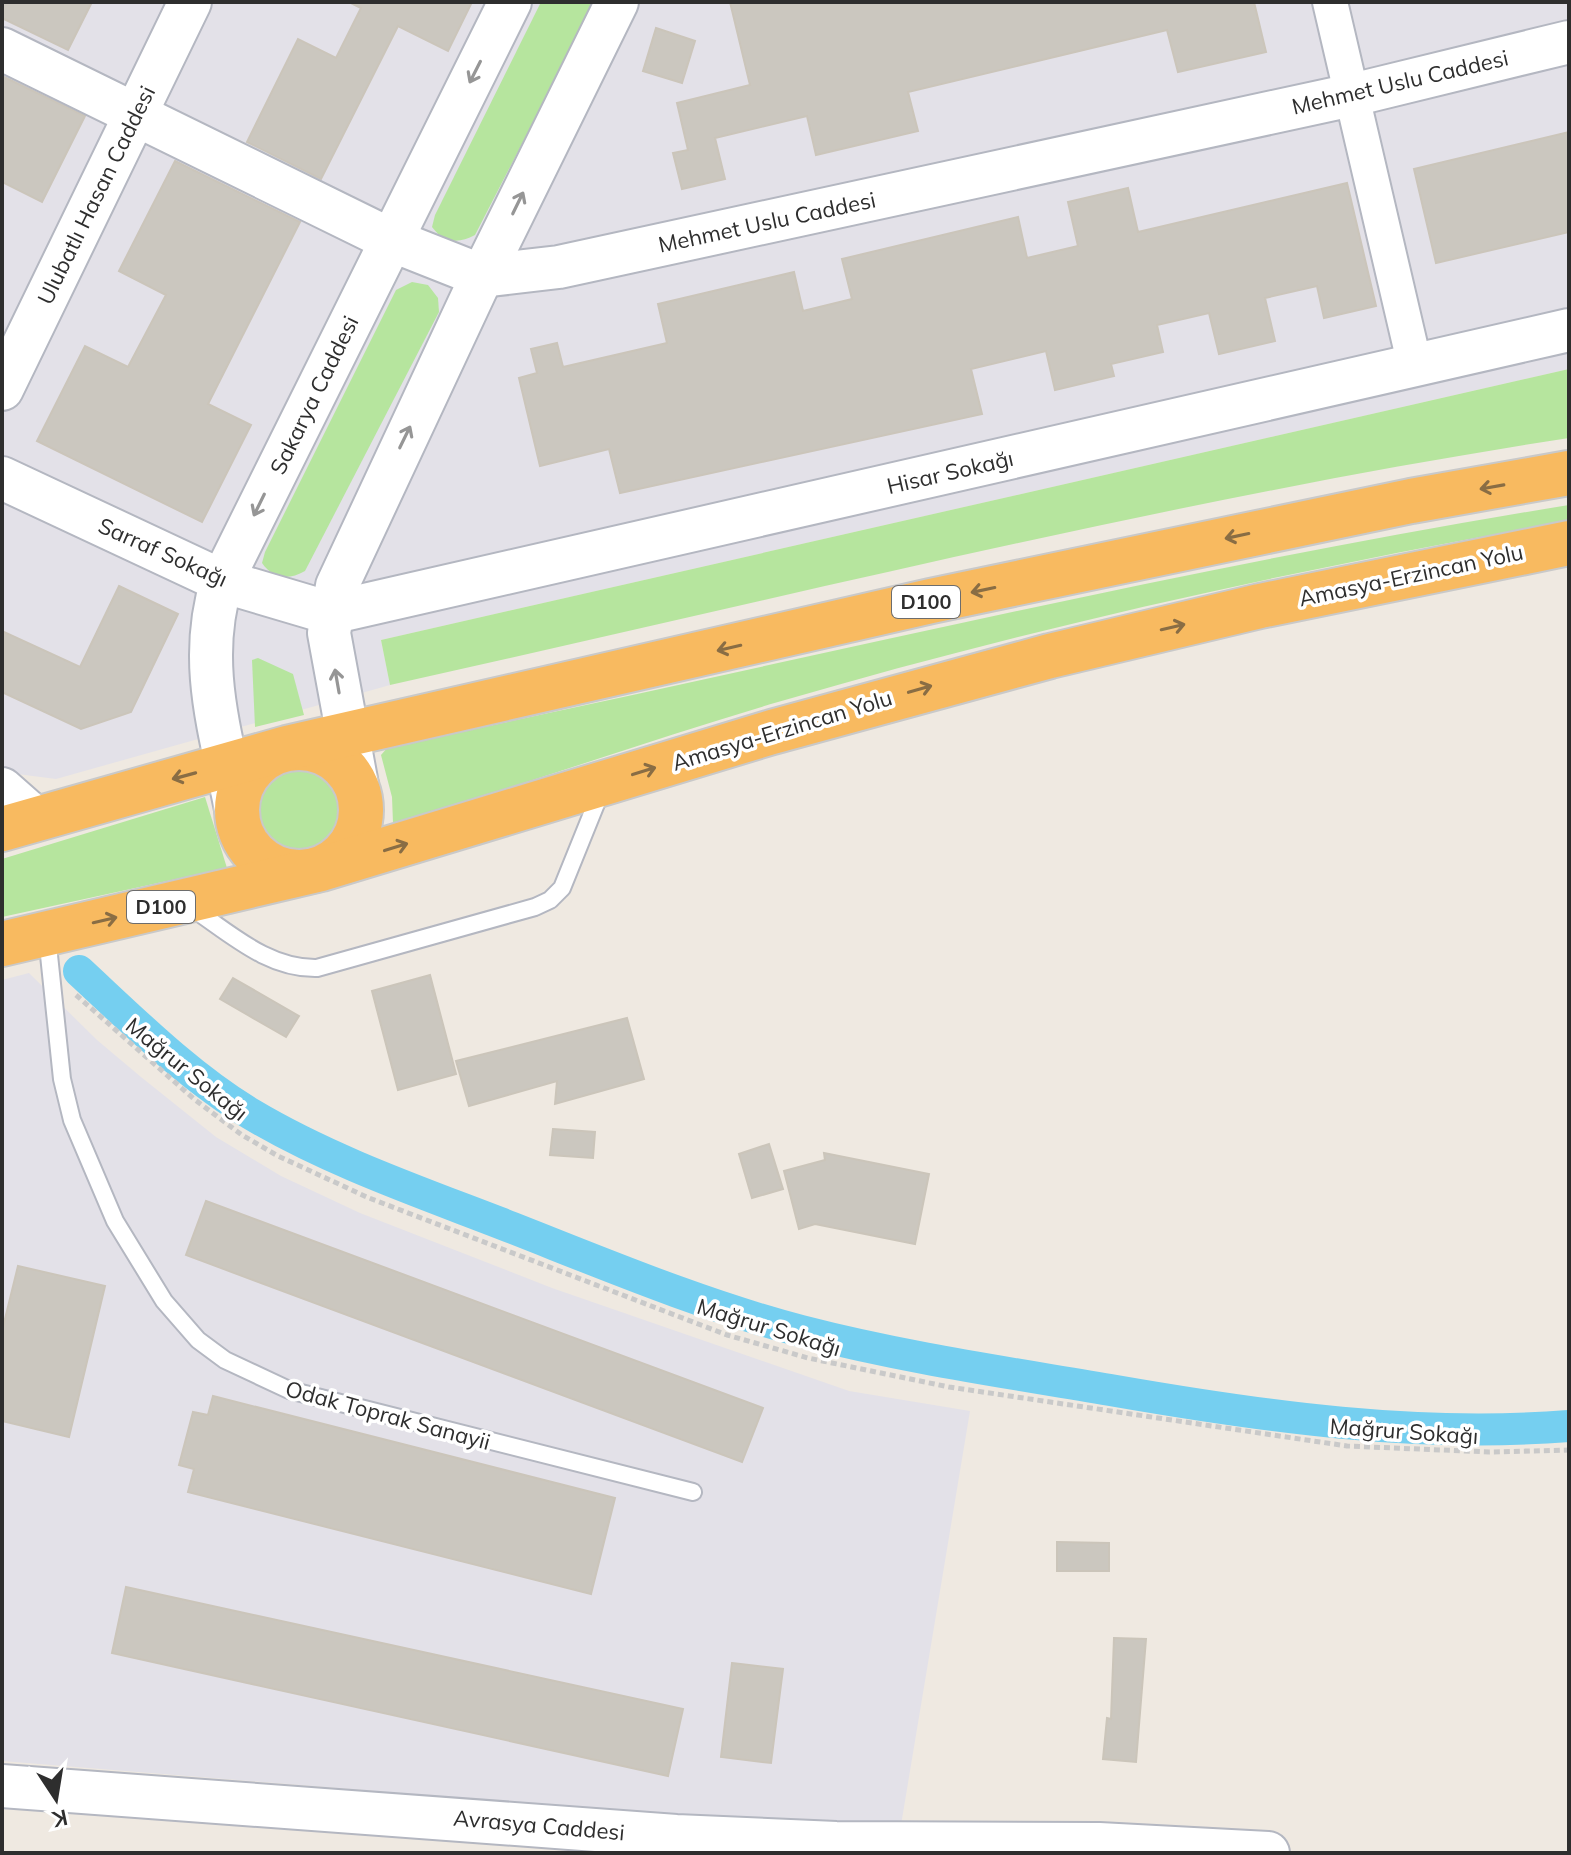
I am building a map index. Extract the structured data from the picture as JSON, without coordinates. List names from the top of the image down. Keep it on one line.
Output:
{"streets":{"highway":["Amasya-Erzincan Yolu","D100"],"street":["Mehmet Uslu Caddesi","Ulubatlı Hasan Caddesi","Sakarya Caddesi","Hisar Sokağı","Sarraf Sokağı","Avrasya Caddesi"],"lane":["Odak Toprak Sanayii"],"path":["Mağrur Sokağı"]},"crossings":[["Mehmet Uslu Caddesi","Ulubatlı Hasan Caddesi"],["Mehmet Uslu Caddesi","Sakarya Caddesi"],["Sakarya Caddesi","Sarraf Sokağı"],["Sakarya Caddesi","Amasya-Erzincan Yolu"],["Sakarya Caddesi","D100"],["Hisar Sokağı","Sarraf Sokağı"],["Amasya-Erzincan Yolu","D100"],["Amasya-Erzincan Yolu","Mağrur Sokağı"],["Amasya-Erzincan Yolu","Odak Toprak Sanayii"],["Mağrur Sokağı","Odak Toprak Sanayii"]],"north":"bottom"}
